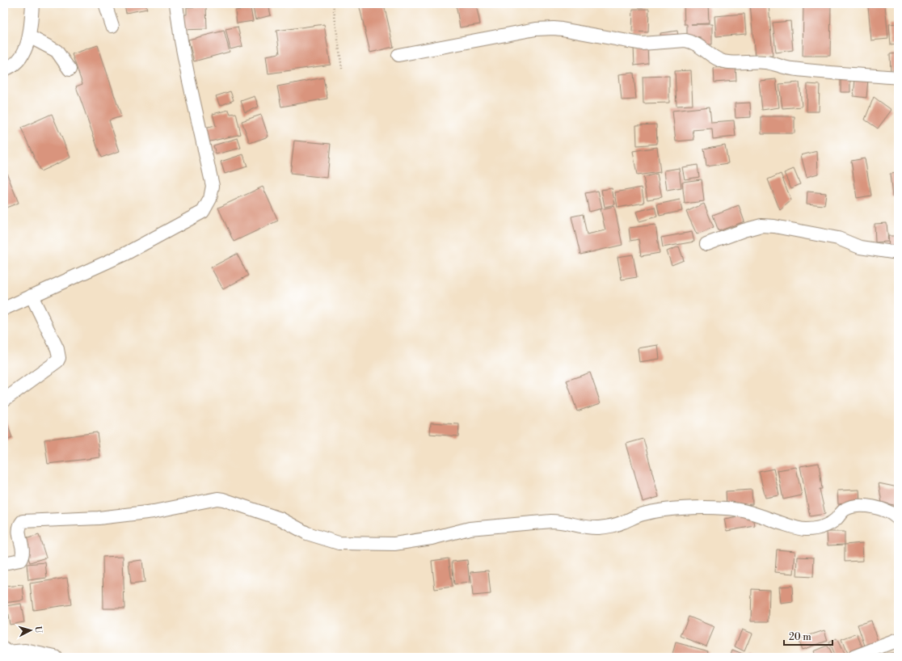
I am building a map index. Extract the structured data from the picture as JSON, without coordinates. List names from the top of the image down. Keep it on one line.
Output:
{"scale_bar":"20 m","north":"right"}
